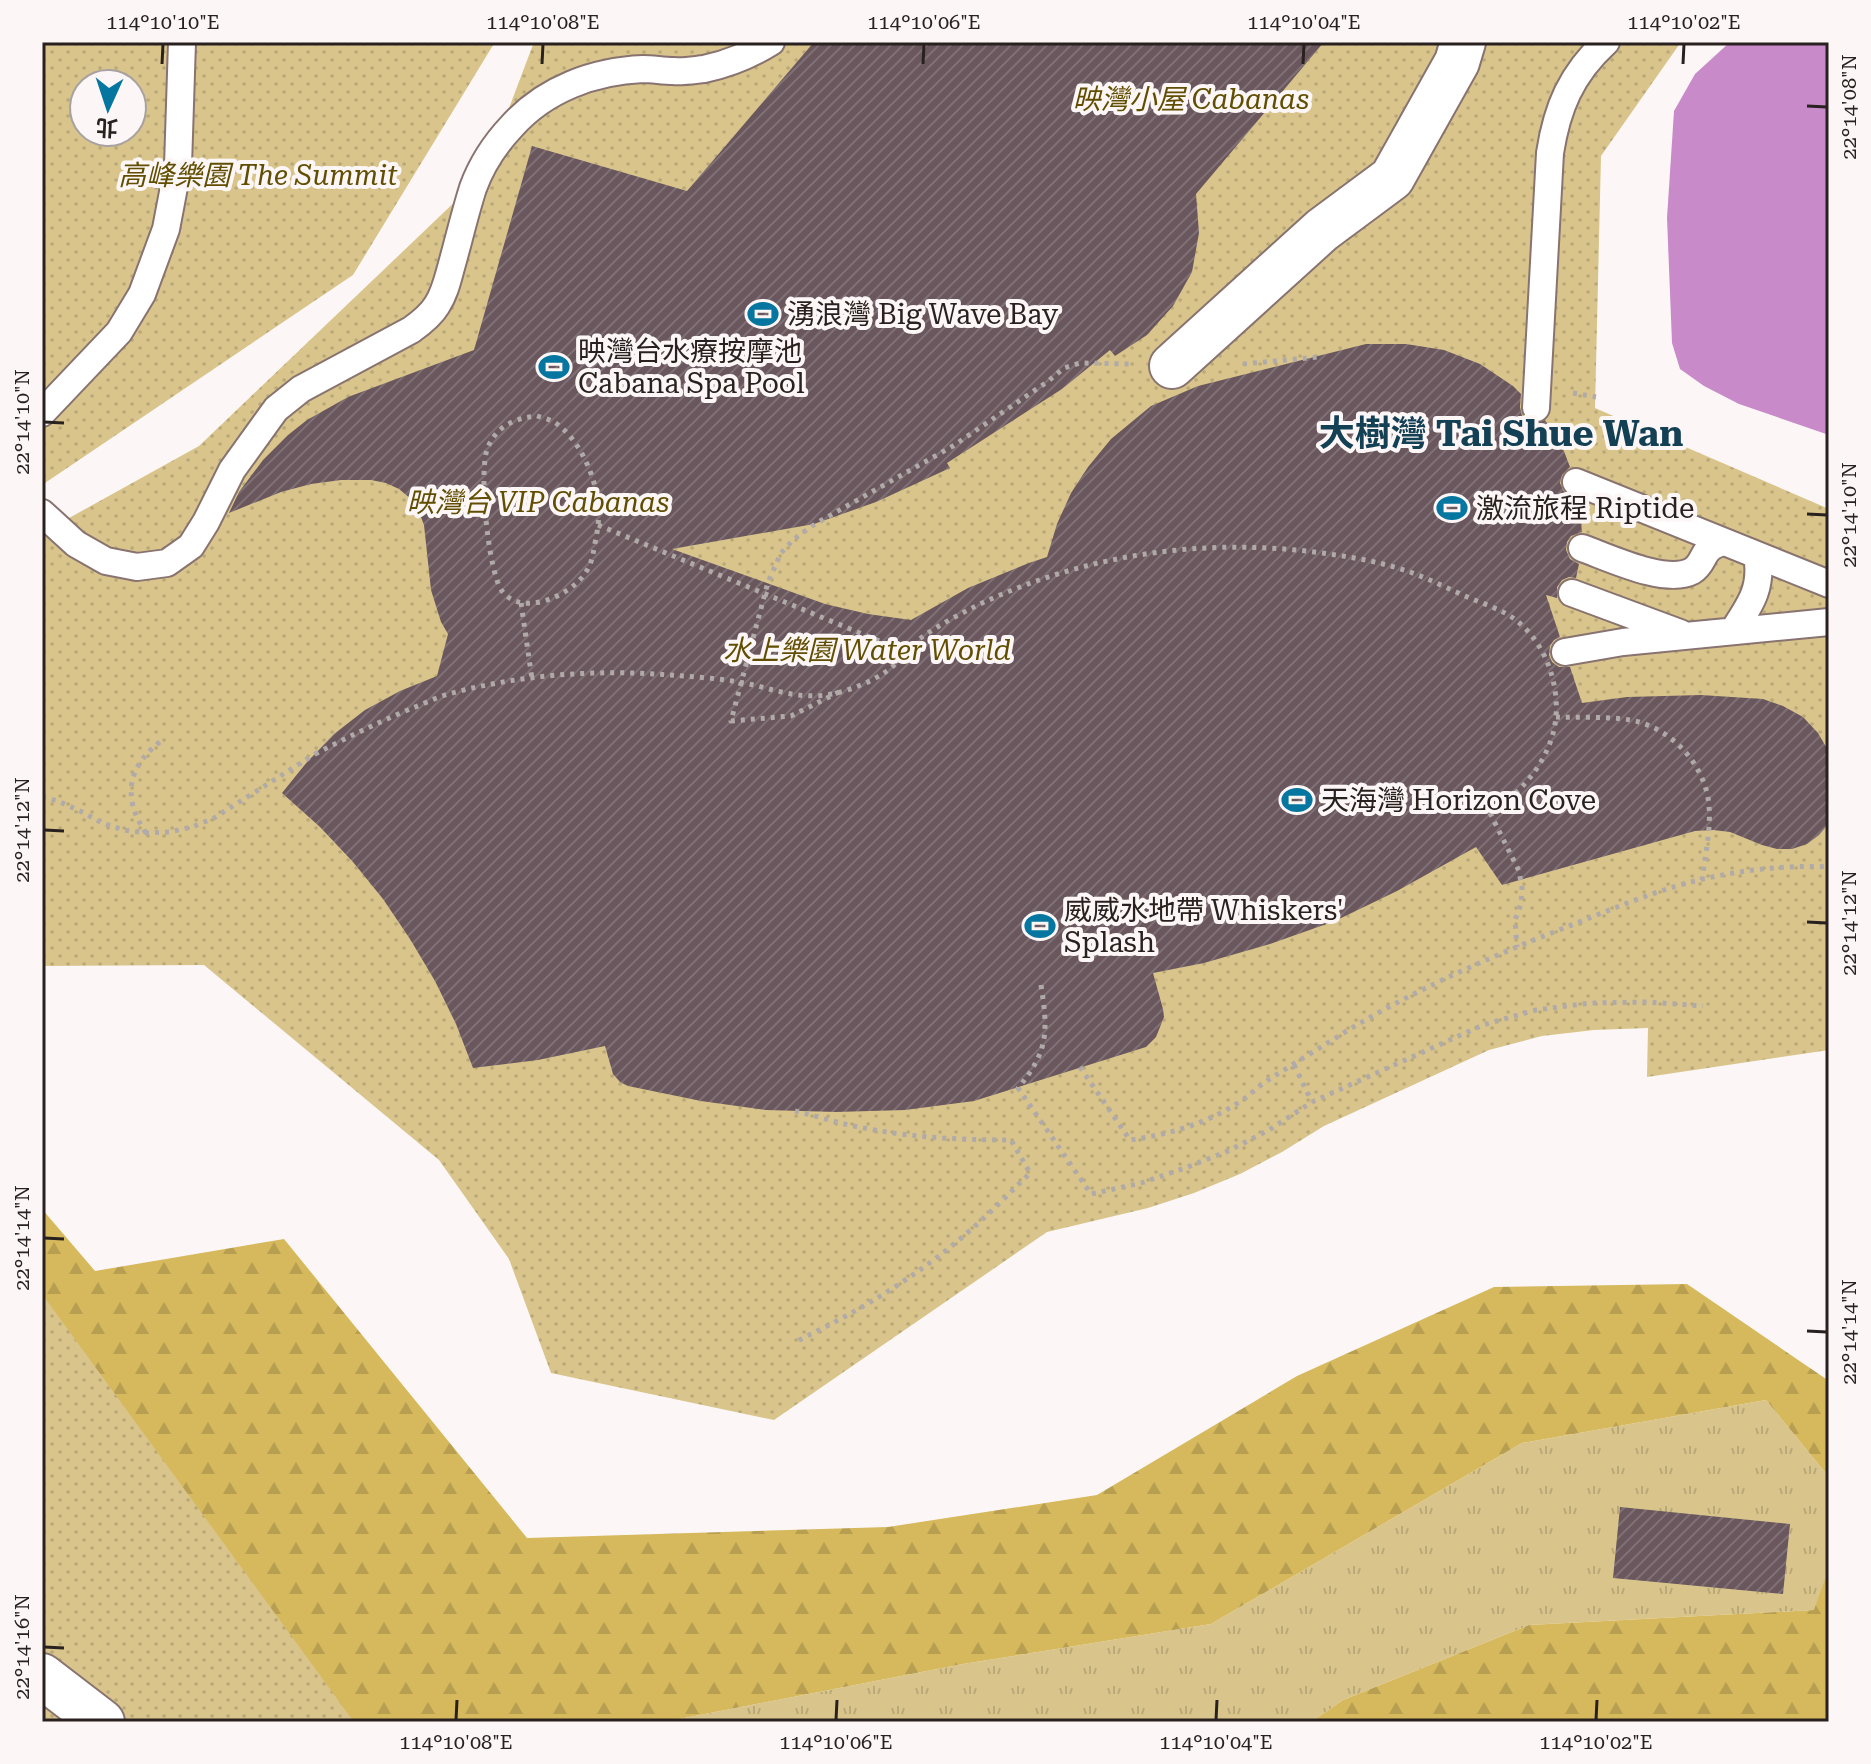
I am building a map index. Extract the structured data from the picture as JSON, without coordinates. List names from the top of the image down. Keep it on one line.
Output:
{"districts":["大樹灣 Tai Shue Wan"],"parks":["映灣小屋 Cabanas","高峰樂園 The Summit","映灣台 VIP Cabanas","水上樂園 Water World"],"places":{"sports":["湧浪灣 Big Wave Bay","映灣台水療按摩池 Cabana Spa Pool","激流旅程 Riptide","天海灣 Horizon Cove","威威水地帶 Whiskers' Splash"]},"north":"bottom","coordinates":["114°10'10\"E","114°10'08\"E","114°10'06\"E","114°10'04\"E","114°10'02\"E","22°14'08\"N","22°14'10\"N","22°14'12\"N","22°14'14\"N","22°14'16\"N"]}
